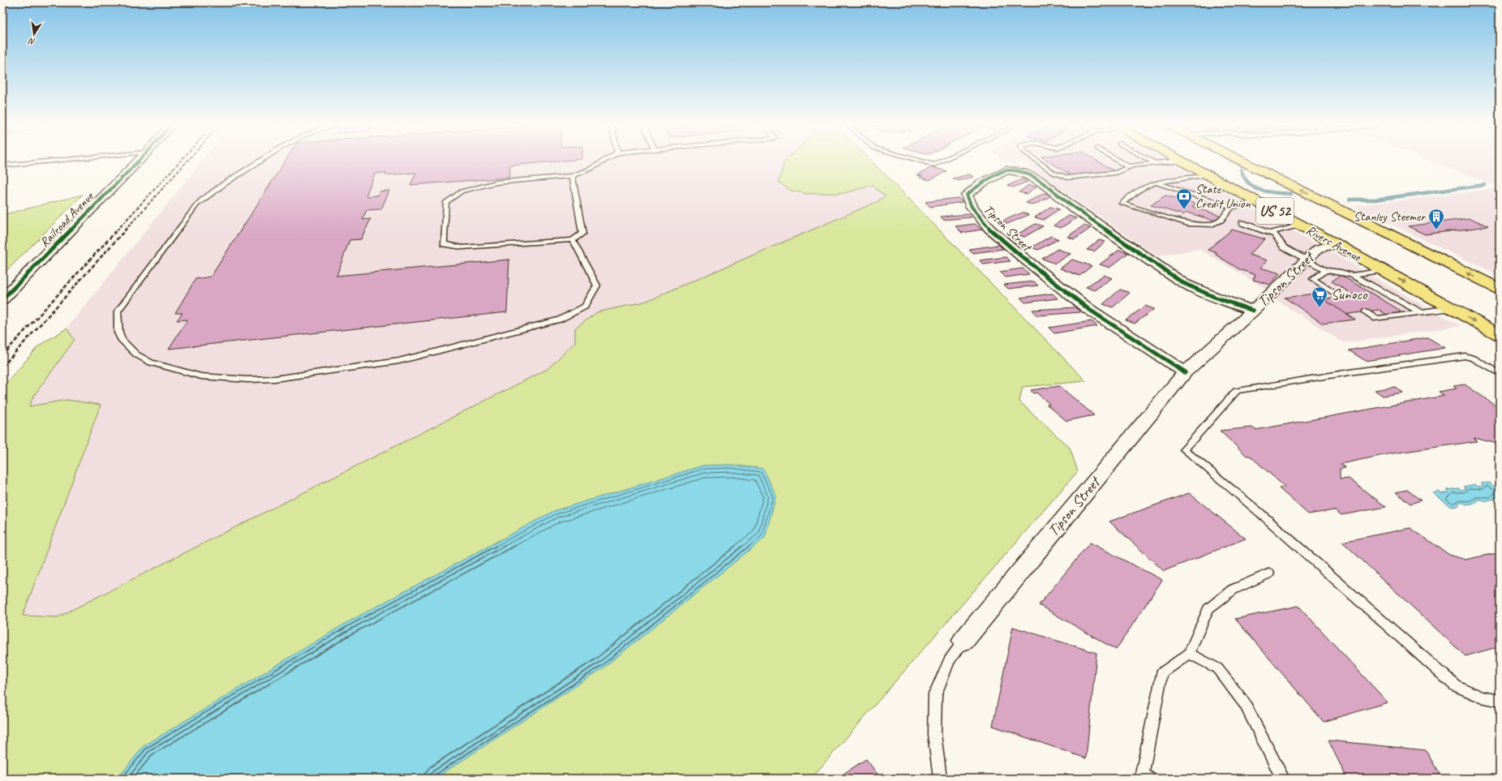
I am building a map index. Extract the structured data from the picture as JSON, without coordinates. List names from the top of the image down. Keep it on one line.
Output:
{"streets":{"main road":["US 52","Rivers Avenue"],"street":["Railroad Avenue","Tipson Street"]},"crossings":[["Tipson Street","Rivers Avenue"]],"places":{"bank":["State Credit Union"],"building":["Stanley Steemer"],"supermarket":["Sunoco"]},"north":"bottom"}
